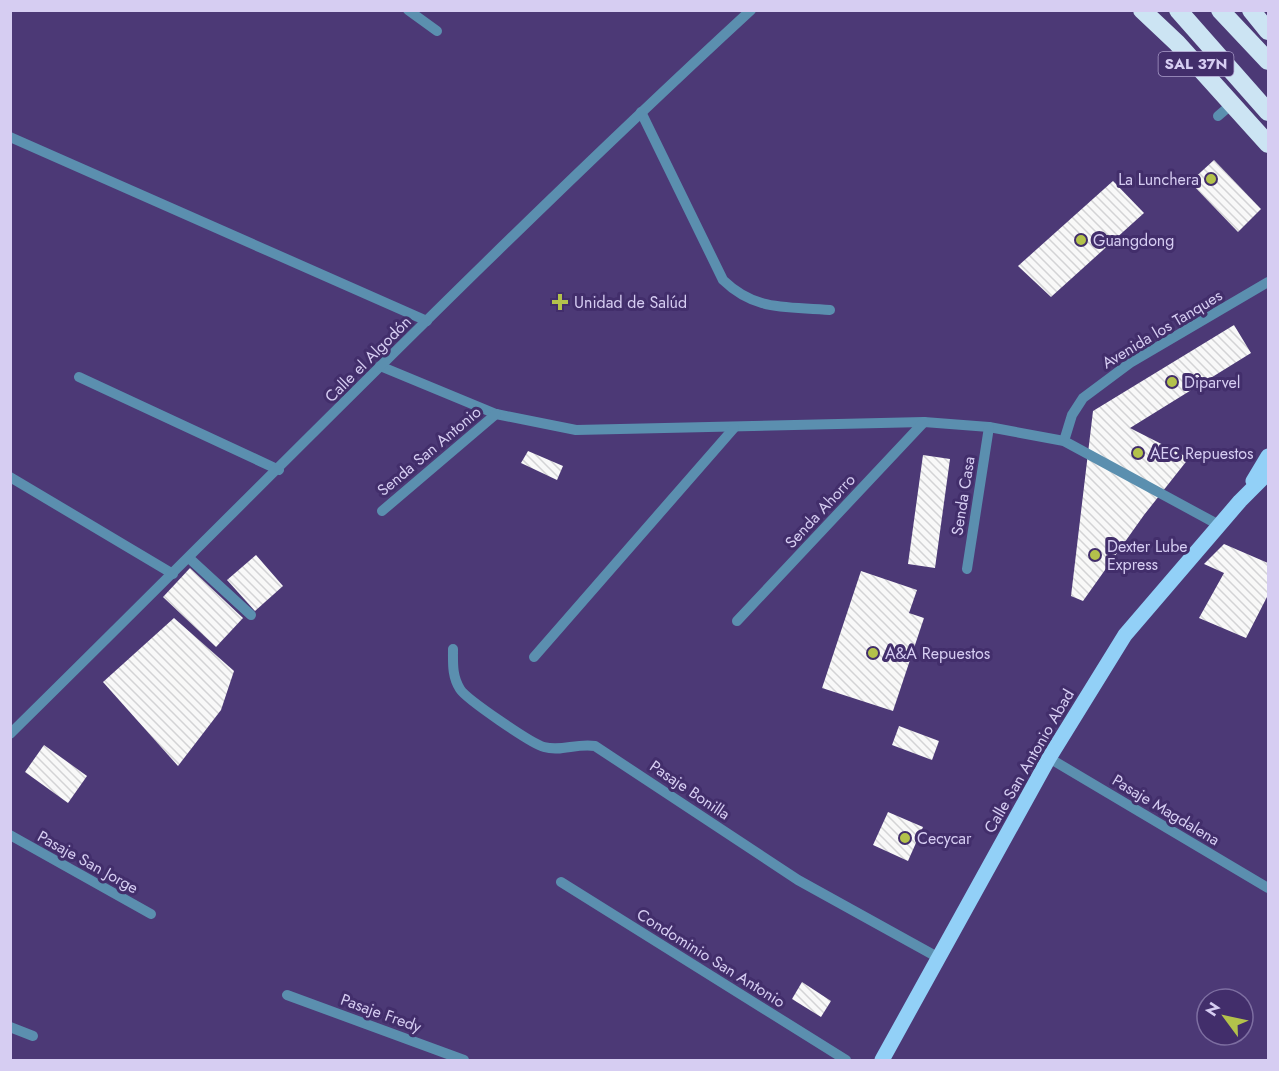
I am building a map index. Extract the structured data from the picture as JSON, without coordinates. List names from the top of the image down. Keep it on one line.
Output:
{"streets":{"highway":["SAL 37N"],"main road":["Calle San Antonio Abad"],"street":["Avenida los Tanques","Calle el Algodón","Senda San Antonio","Senda Casa","Senda Ahorro","Pasaje Bonilla","Pasaje Magdalena","Pasaje San Jorge","Condominio San Antonio","Pasaje Fredy"]},"crossings":[["Calle San Antonio Abad","Pasaje Bonilla"],["Calle San Antonio Abad","Pasaje Magdalena"]],"places":{"other":["La Lunchera","Guangdong","Diparvel","AEC Repuestos","Dexter Lube Express","A&A Repuestos","Cecycar"],"health":["Unidad de Salúd"]},"north":"top left"}
